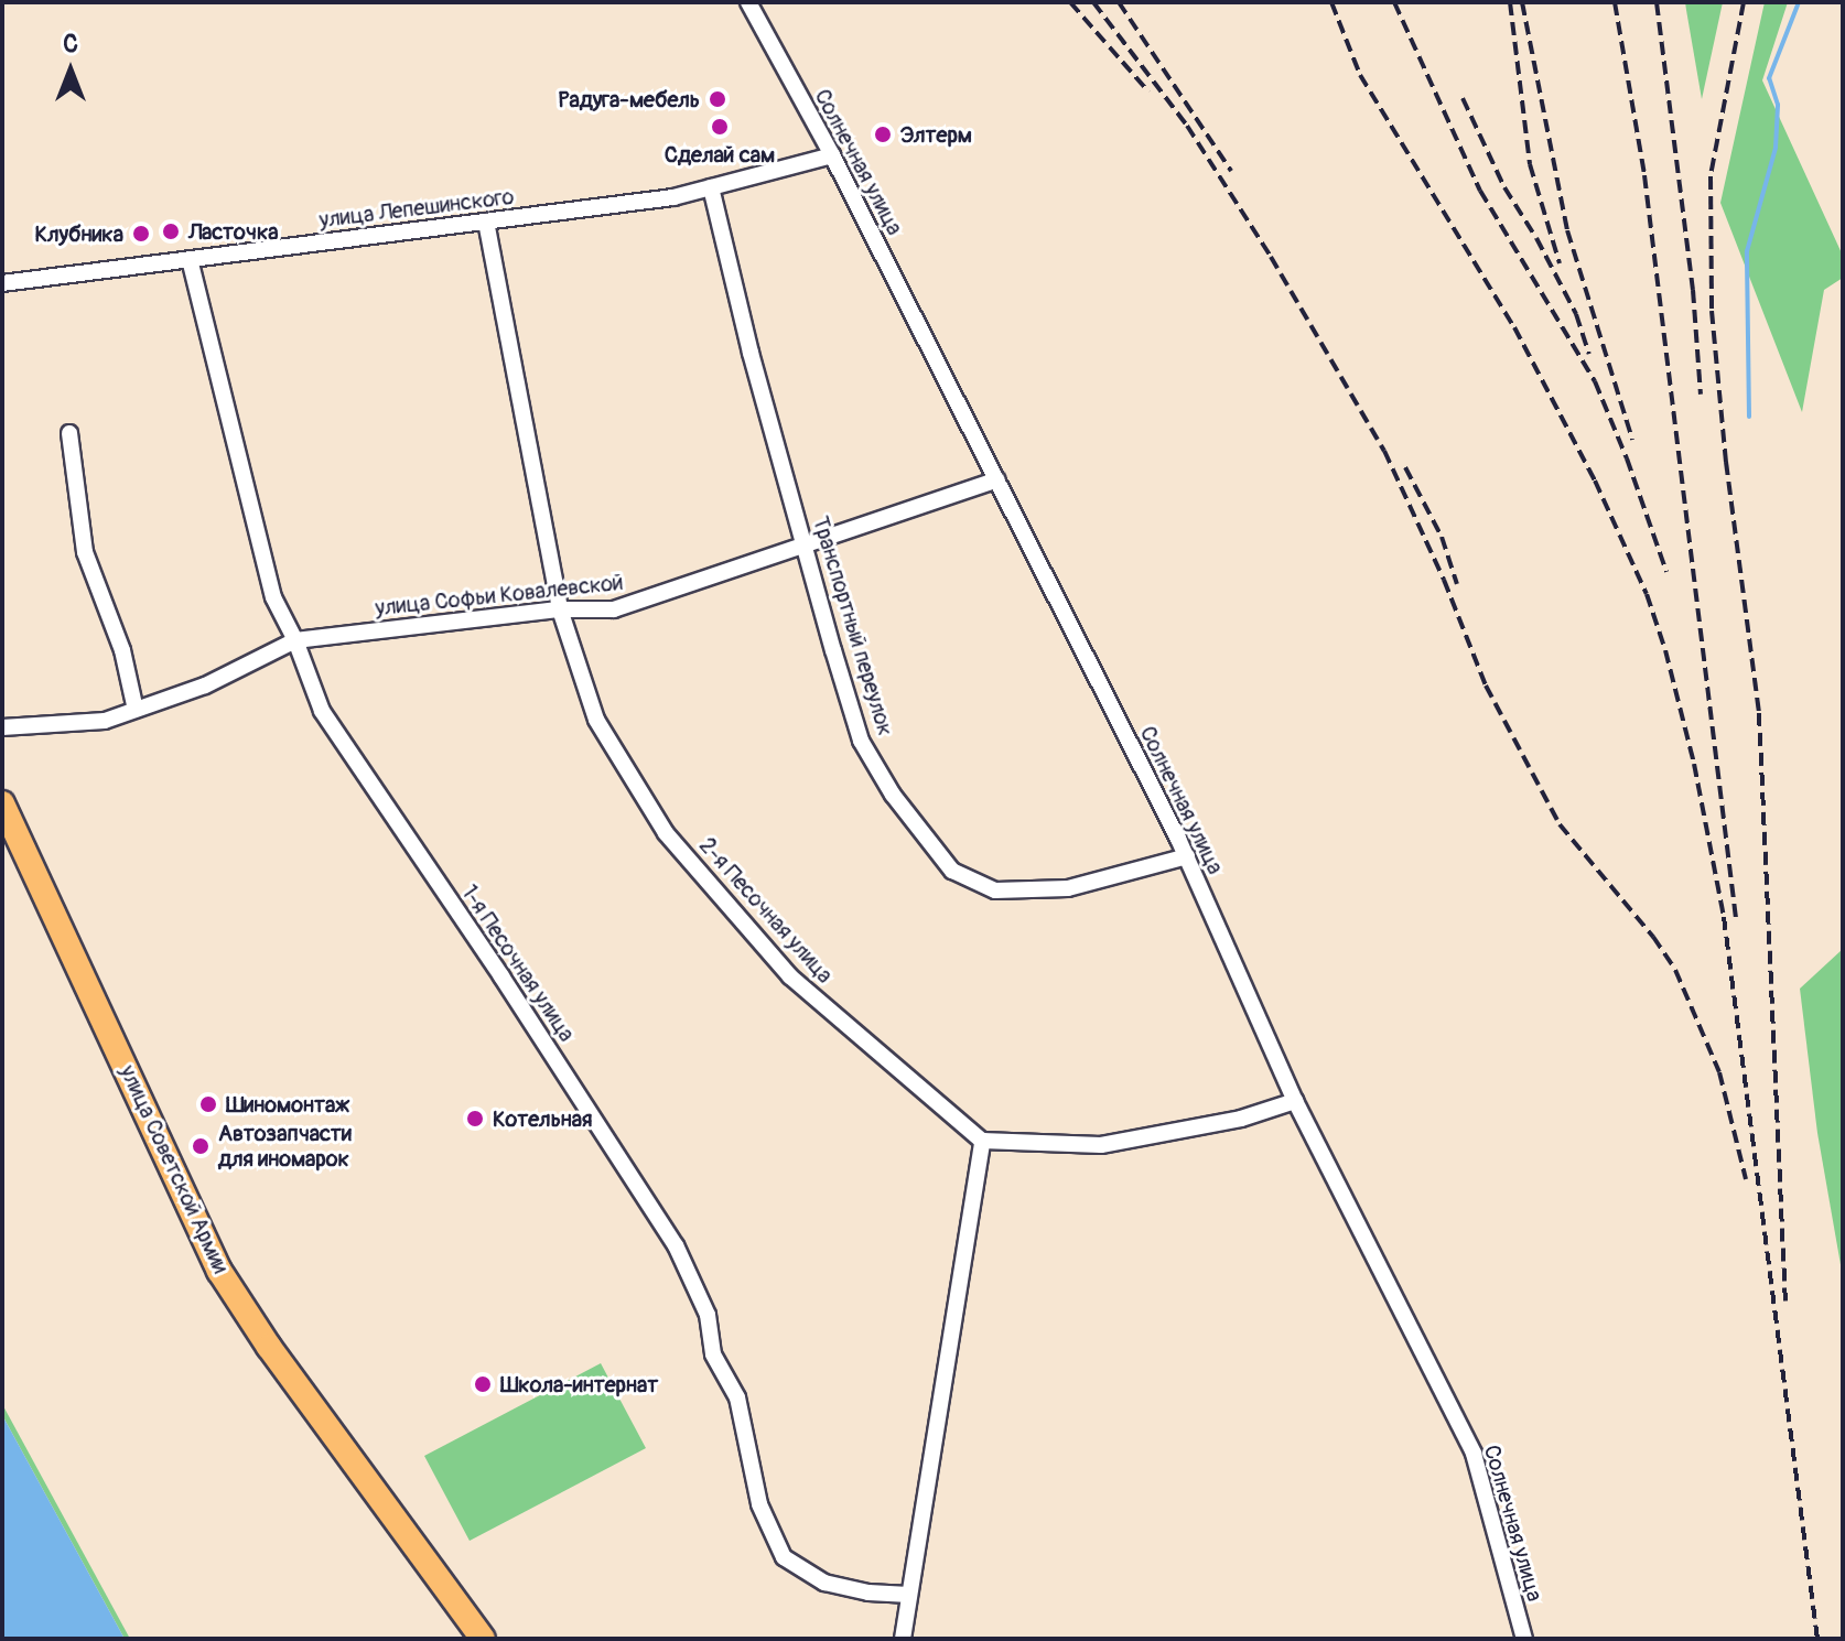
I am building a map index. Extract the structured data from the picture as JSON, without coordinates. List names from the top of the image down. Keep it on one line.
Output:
{"streets":{"main road":["улица Советской Армии"],"street":["Солнечная улица","улица Лепешинского","улица Софьи Ковалевской","Транспортный переулок","2-я Песочная улица","1-я Песочная улица"]},"crossings":[["Солнечная улица","улица Лепешинского"],["Солнечная улица","улица Софьи Ковалевской"],["Солнечная улица","Транспортный переулок"],["улица Лепешинского","Транспортный переулок"],["улица Лепешинского","2-я Песочная улица"],["улица Лепешинского","1-я Песочная улица"],["улица Софьи Ковалевской","Транспортный переулок"],["улица Софьи Ковалевской","2-я Песочная улица"],["улица Софьи Ковалевской","1-я Песочная улица"]],"places":["Радуга-мебель","Сделай сам","Элтерм","Ласточка","Клубника","Шиномонтаж","Котельная","Автозапчасти для иномарок","Школа-интернат"],"north":"top"}
